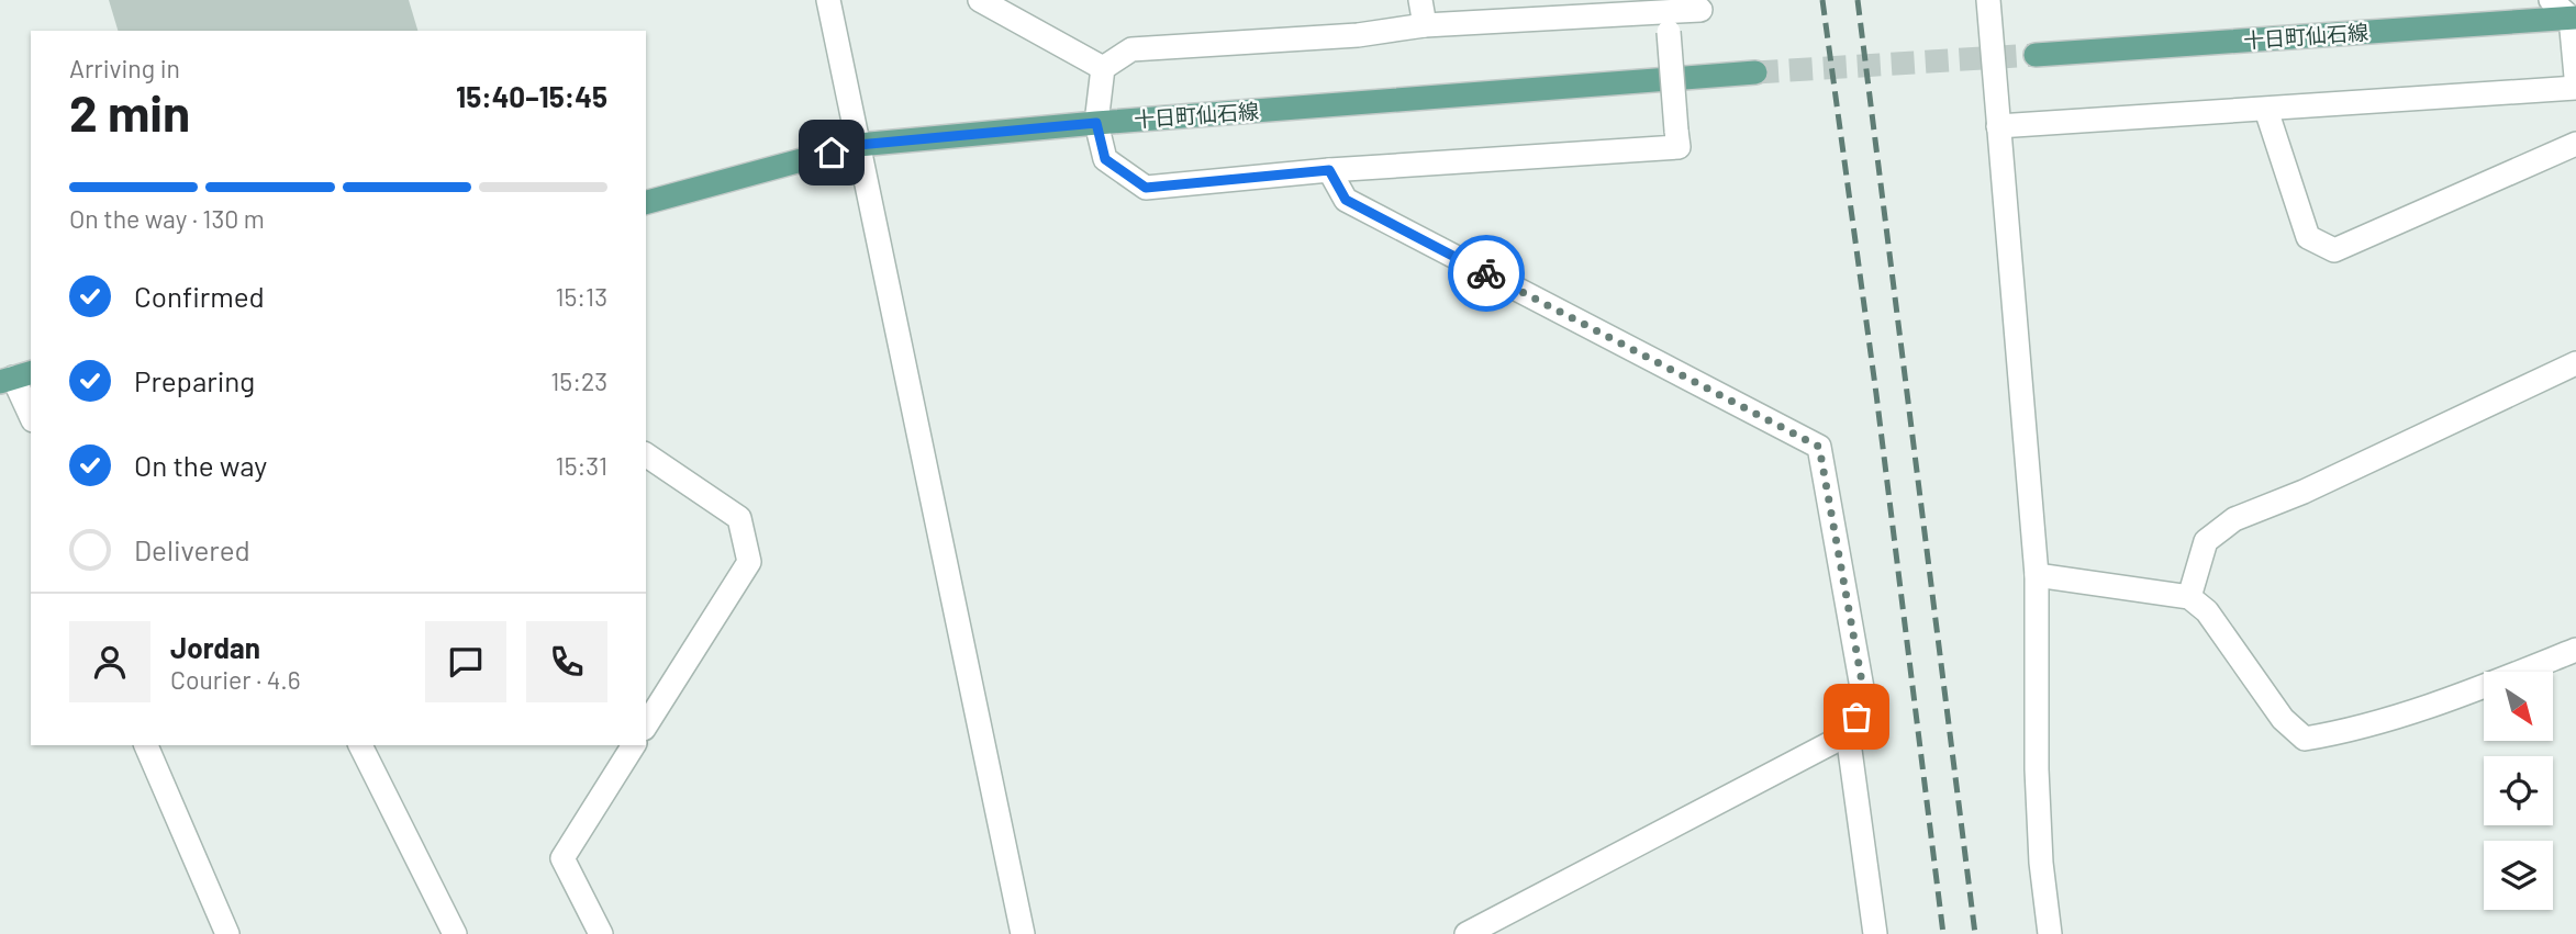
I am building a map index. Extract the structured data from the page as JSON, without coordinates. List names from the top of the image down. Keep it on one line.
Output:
{"streets":{"main road":["十日町仙石線"]},"north":"bottom right","page":{"heading":["2 min","Arriving in","15:40–15:45"],"panel":["Jordan","Courier · 4.6"],"bar":"On the way · 130 m","list":[["Confirmed","15:13"],["Preparing","15:23"],["On the way","15:31"],"Delivered"]}}
